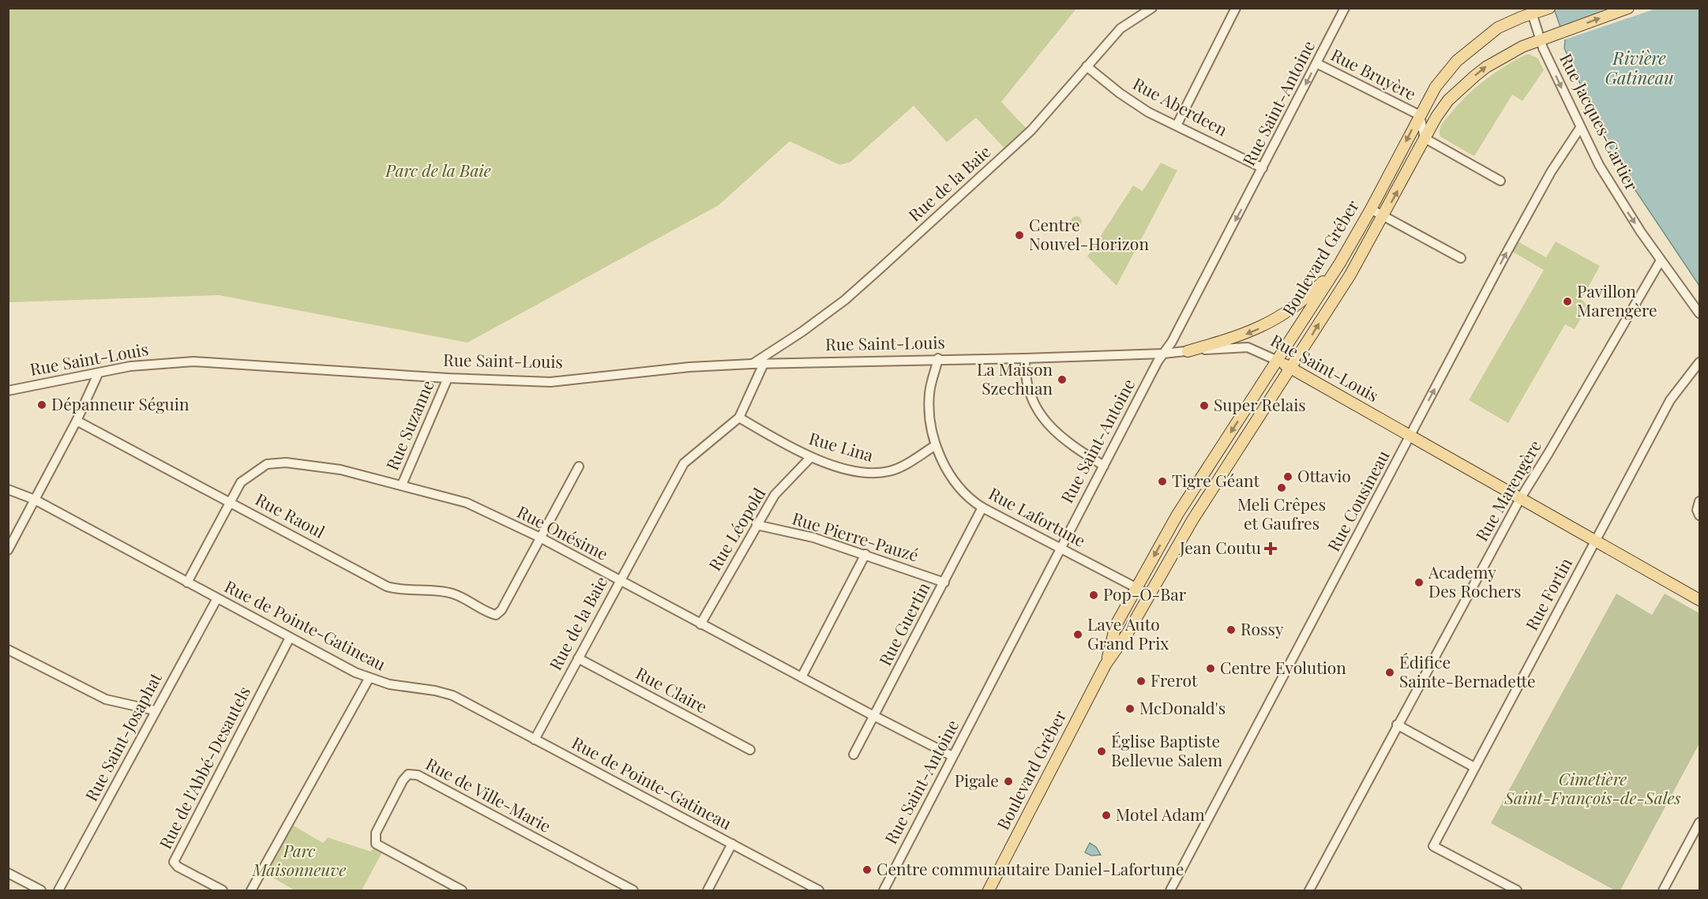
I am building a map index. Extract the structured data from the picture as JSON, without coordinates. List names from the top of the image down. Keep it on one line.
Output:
{"streets":{"main road":["Boulevard Gréber","Rue Saint-Louis"],"street":["Rue Bruyère","Rue Saint-Antoine","Rue Aberdeen","Rue Jacques-Cartier","Rue de la Baie","Rue Suzanne","Rue Lina","Rue Marengère","Rue Cousineau","Rue Raoul","Rue Lafortune","Rue Léopold","Rue Onésime","Rue Pierre-Pauzé","Rue Fortin","Rue Guertin","Rue de Pointe-Gatineau","Rue Claire","Rue Saint-Josaphat","Rue de l'Abbé-Desautels","Rue de Ville-Marie"]},"crossings":[["Rue Bruyère","Rue Saint-Antoine"],["Rue Bruyère","Boulevard Gréber"],["Rue Saint-Antoine","Rue Aberdeen"],["Rue Saint-Antoine","Rue Saint-Louis"],["Rue Saint-Antoine","Rue Lafortune"],["Rue Saint-Antoine","Rue Onésime"],["Rue Aberdeen","Rue de la Baie"],["Rue Jacques-Cartier","Boulevard Gréber"],["Rue Jacques-Cartier","Rue Marengère"],["Rue Jacques-Cartier","Rue Cousineau"],["Rue de la Baie","Rue Saint-Louis"],["Rue de la Baie","Rue Lina"],["Rue de la Baie","Rue Onésime"],["Rue de la Baie","Rue de Pointe-Gatineau"],["Rue de la Baie","Rue Claire"],["Boulevard Gréber","Rue Saint-Louis"],["Boulevard Gréber","Rue Lafortune"],["Rue Saint-Louis","Rue Suzanne"],["Rue Saint-Louis","Rue Marengère"],["Rue Saint-Louis","Rue Cousineau"],["Rue Saint-Louis","Rue Lafortune"],["Rue Saint-Louis","Rue Fortin"],["Rue Suzanne","Rue Onésime"],["Rue Lina","Rue Lafortune"],["Rue Lina","Rue Léopold"],["Rue Raoul","Rue Onésime"],["Rue Lafortune","Rue Guertin"],["Rue Léopold","Rue Onésime"],["Rue Léopold","Rue Pierre-Pauzé"],["Rue Onésime","Rue Guertin"],["Rue Onésime","Rue de Pointe-Gatineau"],["Rue Pierre-Pauzé","Rue Guertin"],["Rue de Pointe-Gatineau","Rue Saint-Josaphat"],["Rue de Pointe-Gatineau","Rue de l'Abbé-Desautels"]],"one_way":["Rue Jacques-Cartier","Rue Cousineau"],"water":["Rivière Gatineau"],"parks":["Parc de la Baie","Cimetière Saint-François-de-Sales","Parc Maisonneuve"],"places":{"other":["Centre Nouvel-Horizon","Pavillon Marengère","La Maison Szechuan","Dépanneur Séguin","Super Relais","Ottavio","Tigre Géant","Meli Crêpes et Gaufres","Academy Des Rochers","Pop-O-Bar","Rossy","Lave Auto Grand Prix","Centre Evolution","Édifice Sainte-Bernadette","Frerot","McDonald's","Église Baptiste Bellevue Salem","Pigale","Motel Adam","Centre communautaire Daniel-Lafortune"],"health":["Jean Coutu"]}}
